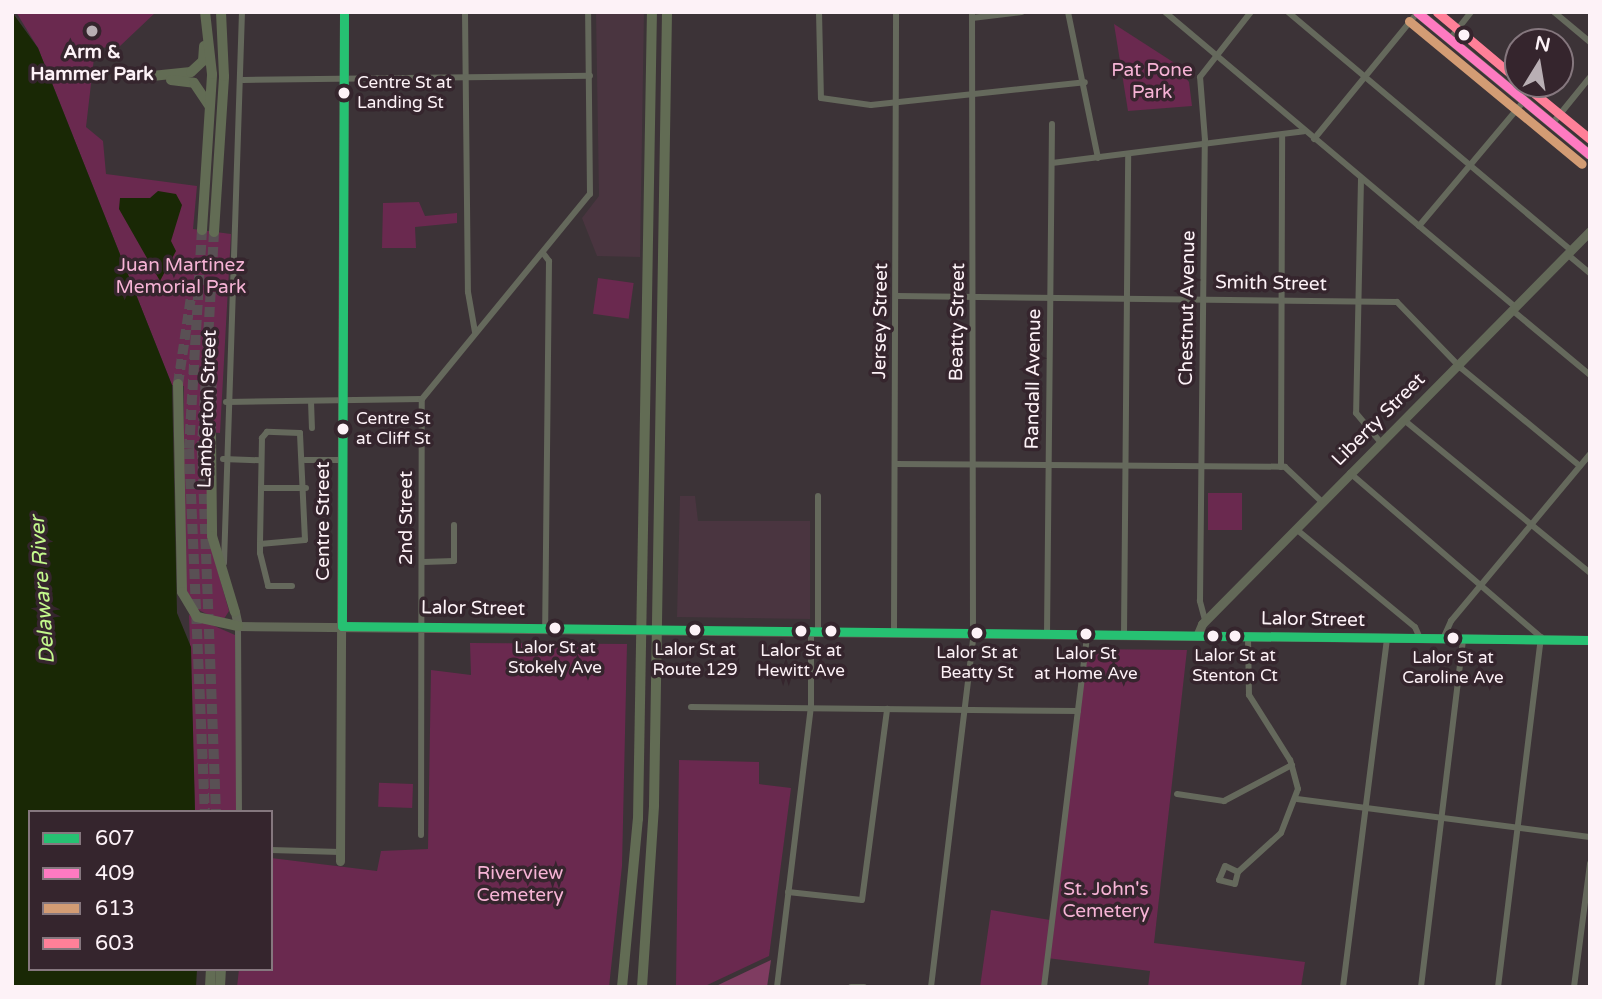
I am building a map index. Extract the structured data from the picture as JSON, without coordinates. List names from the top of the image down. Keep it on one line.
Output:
{"streets":{"street":["Smith Street","Chestnut Avenue","Jersey Street","Beatty Street","Randall Avenue","Lamberton Street","Liberty Street","2nd Street","Centre Street","Lalor Street"]},"crossings":[["Smith Street","Chestnut Avenue"],["Smith Street","Jersey Street"],["Smith Street","Beatty Street"],["Smith Street","Randall Avenue"],["Smith Street","Liberty Street"],["Chestnut Avenue","Liberty Street"],["Jersey Street","Lalor Street"],["Beatty Street","Lalor Street"],["Randall Avenue","Lalor Street"],["Lamberton Street","Lalor Street"],["Liberty Street","Lalor Street"],["2nd Street","Lalor Street"],["Centre Street","Lalor Street"]],"water":["Delaware River"],"parks":["Pat Pone Park","Juan Martinez Memorial Park","Riverview Cemetery","St. John's Cemetery"],"places":["Arm & Hammer Park","Centre St at Landing St","Centre St at Cliff St","Lalor St at Stokely Ave","Lalor St at Route 129","Lalor St at Hewitt Ave","Lalor St at Beatty St","Lalor St at Home Ave","Lalor St at Stenton Ct","Lalor St at Caroline Ave"],"lines":["transit line 607","transit line 409","transit line 603","transit line 613"],"legend":["607","409","613","603"],"north":"top"}
